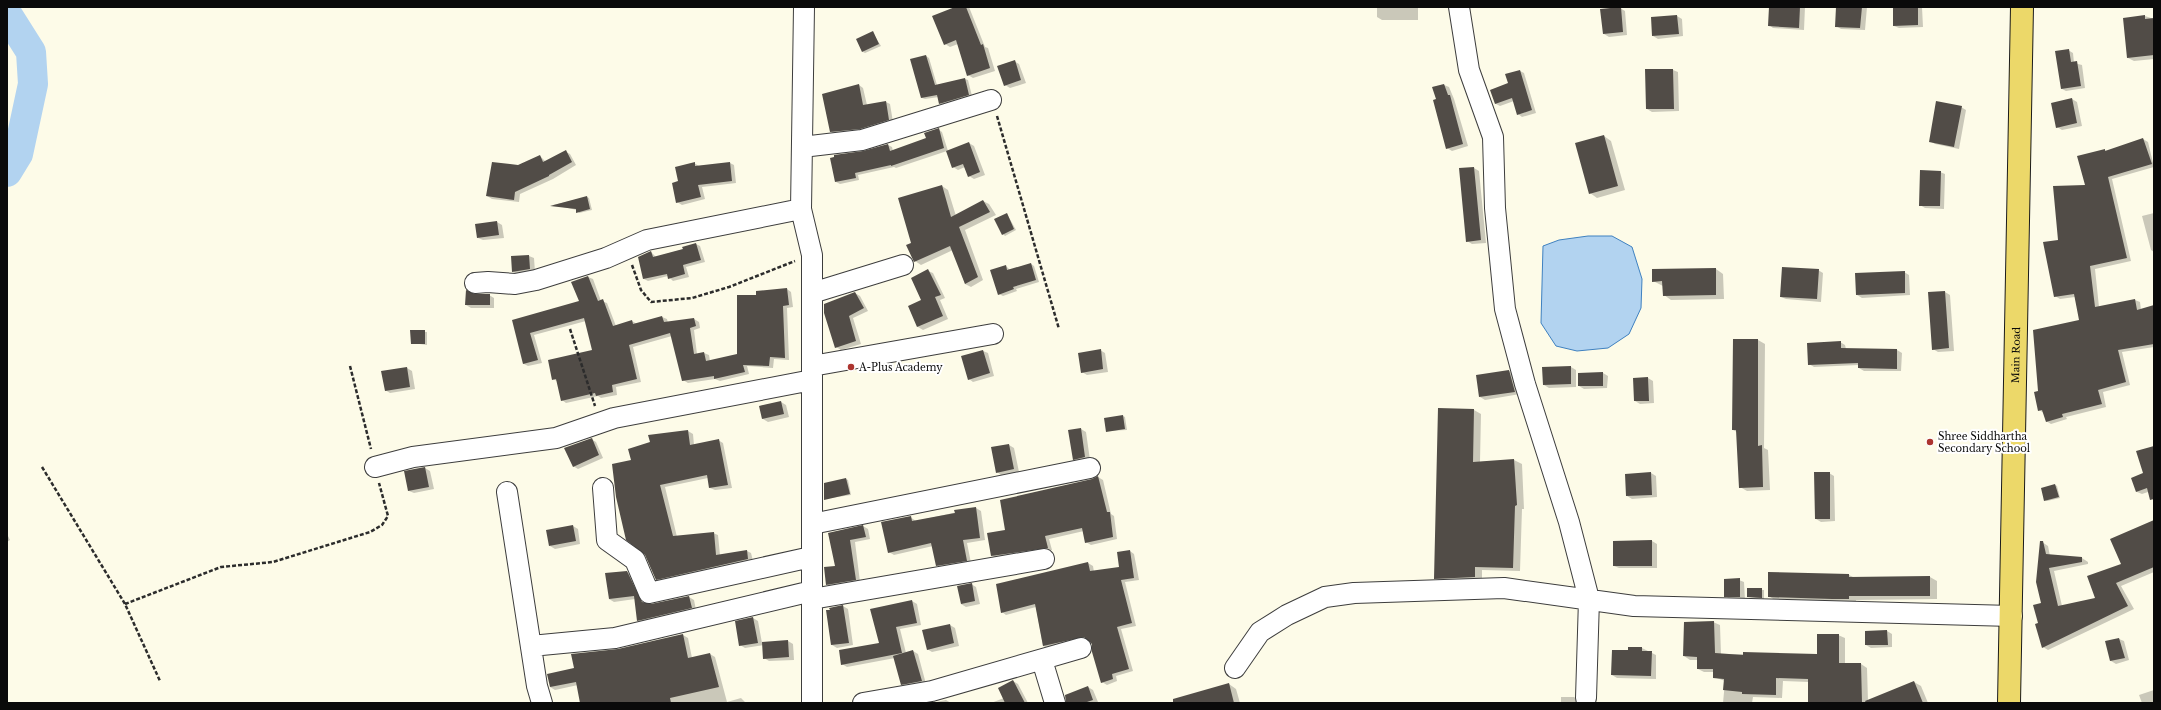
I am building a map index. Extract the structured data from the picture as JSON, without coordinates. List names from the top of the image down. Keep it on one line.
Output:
{"streets":{"main road":["Main Road"]},"places":["A-Plus Academy","Shree Siddhartha Secondary School"]}
